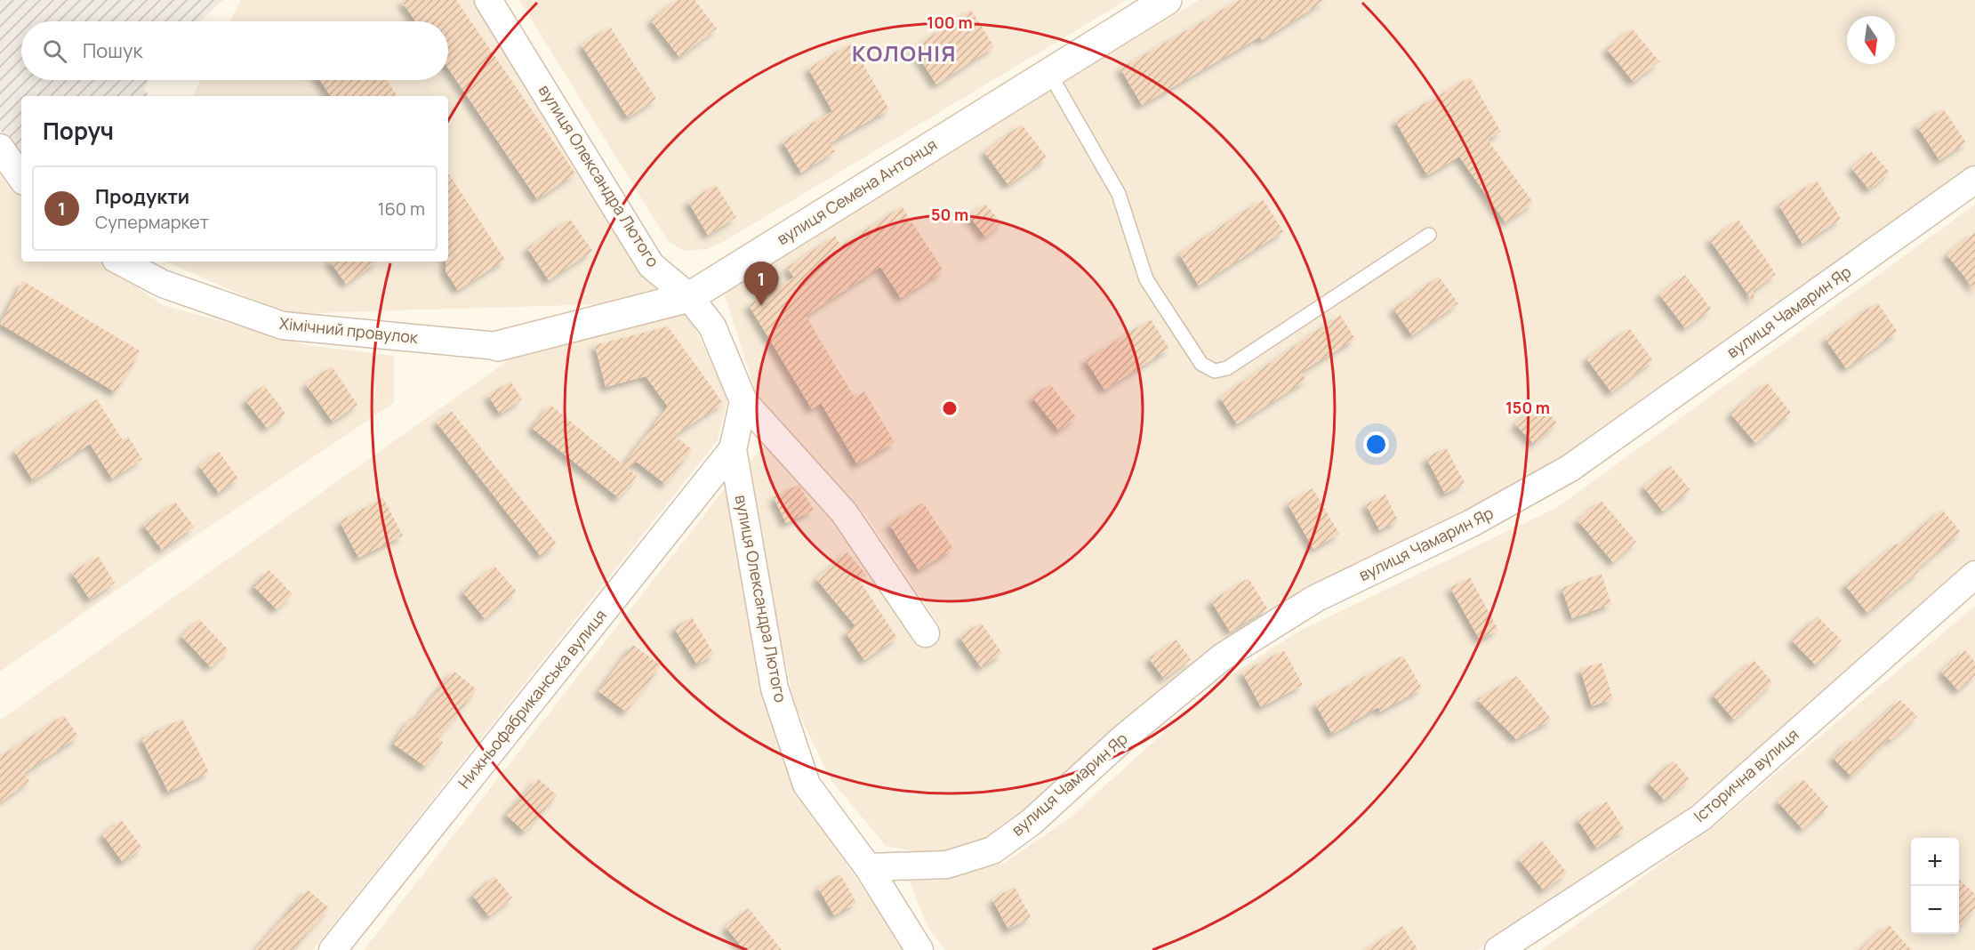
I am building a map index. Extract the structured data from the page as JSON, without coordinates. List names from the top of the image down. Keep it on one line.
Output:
{"streets":{"street":["вулиця Олександра Лютого","вулиця Семена Антонця","вулиця Чамарин Яр","Хімічний провулок","Нижньофабриканська вулиця","Історична вулиця"]},"crossings":[["вулиця Олександра Лютого","вулиця Семена Антонця"],["вулиця Олександра Лютого","вулиця Чамарин Яр"],["вулиця Олександра Лютого","Нижньофабриканська вулиця"],["вулиця Семена Антонця","Хімічний провулок"]],"districts":["КОЛОНІЯ"],"north":"bottom","page":{"search":"Пошук","heading":"Поруч","list":[{"mark":"1","name":"Продукти","note":"Супермаркет","value":"160 m"}],"pins":"1","map_buttons":["+","−"]},"rings":["100 m","50 m","150 m"]}
